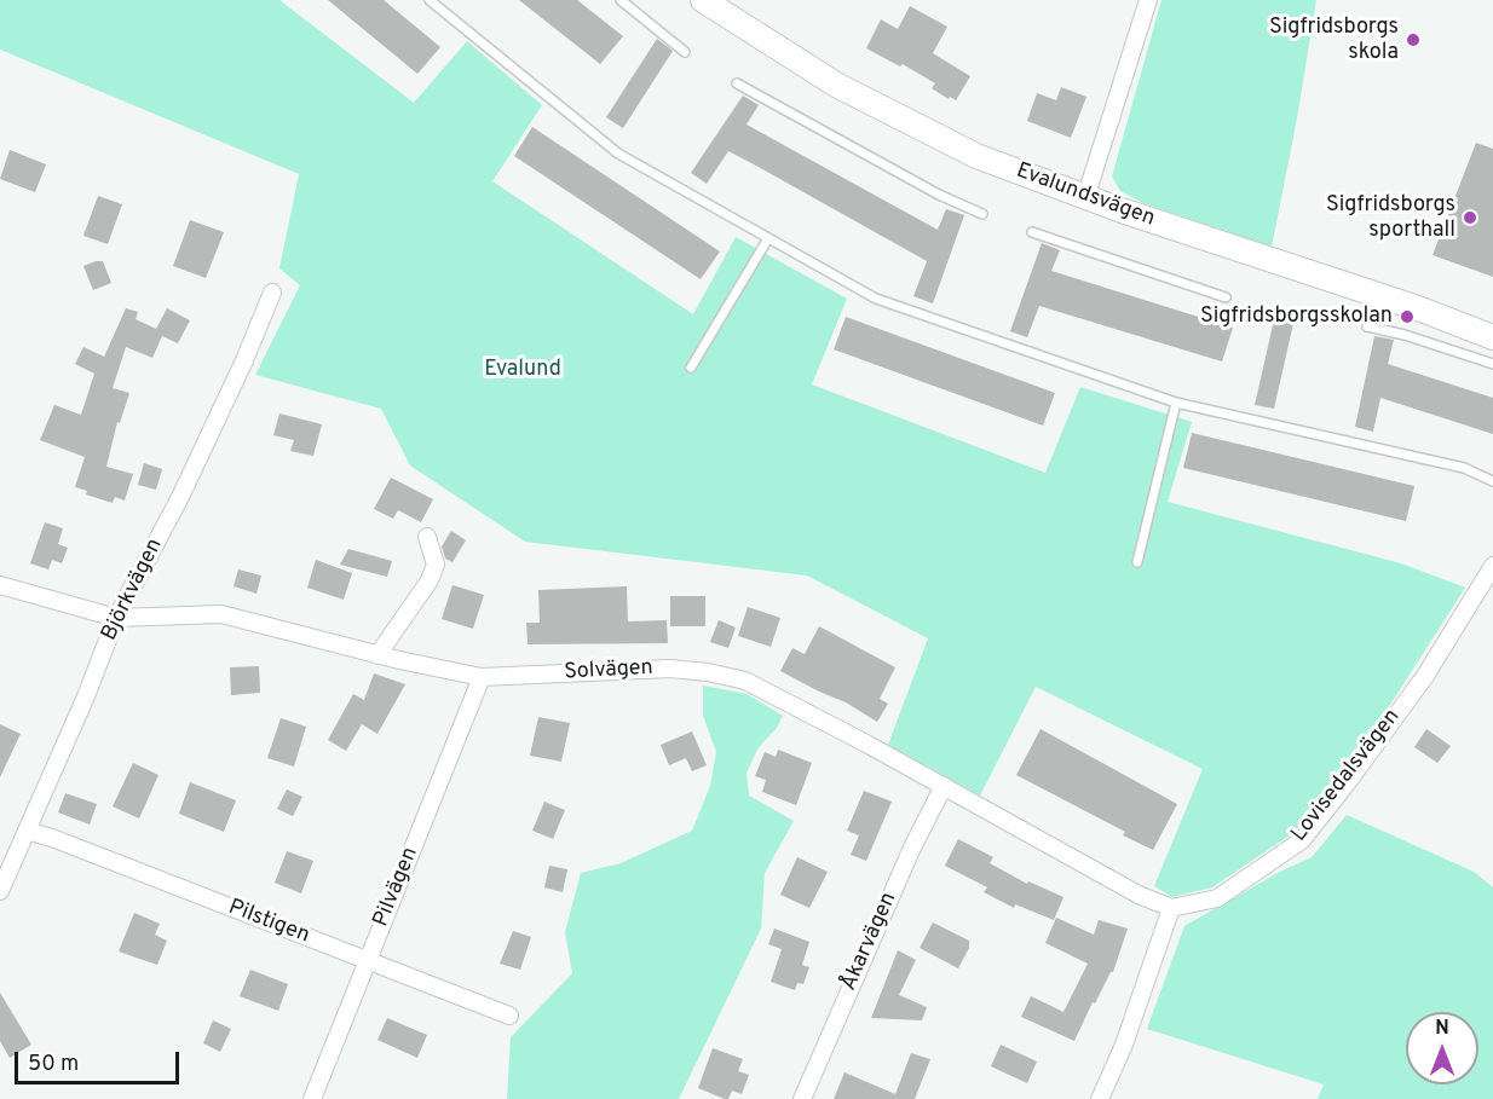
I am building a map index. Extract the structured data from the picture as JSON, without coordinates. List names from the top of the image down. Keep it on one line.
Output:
{"streets":{"street":["Evalundsvägen","Björkvägen","Solvägen","Lovisedalsvägen","Pilvägen","Pilstigen","Åkarvägen"]},"crossings":[["Björkvägen","Solvägen"],["Björkvägen","Pilstigen"],["Solvägen","Lovisedalsvägen"],["Solvägen","Pilvägen"],["Solvägen","Åkarvägen"],["Pilvägen","Pilstigen"]],"parks":["Evalund"],"places":["Sigfridsborgs skola","Sigfridsborgs sporthall","Sigfridsborgsskolan"],"scale_bar":"50 m","north":"top"}
